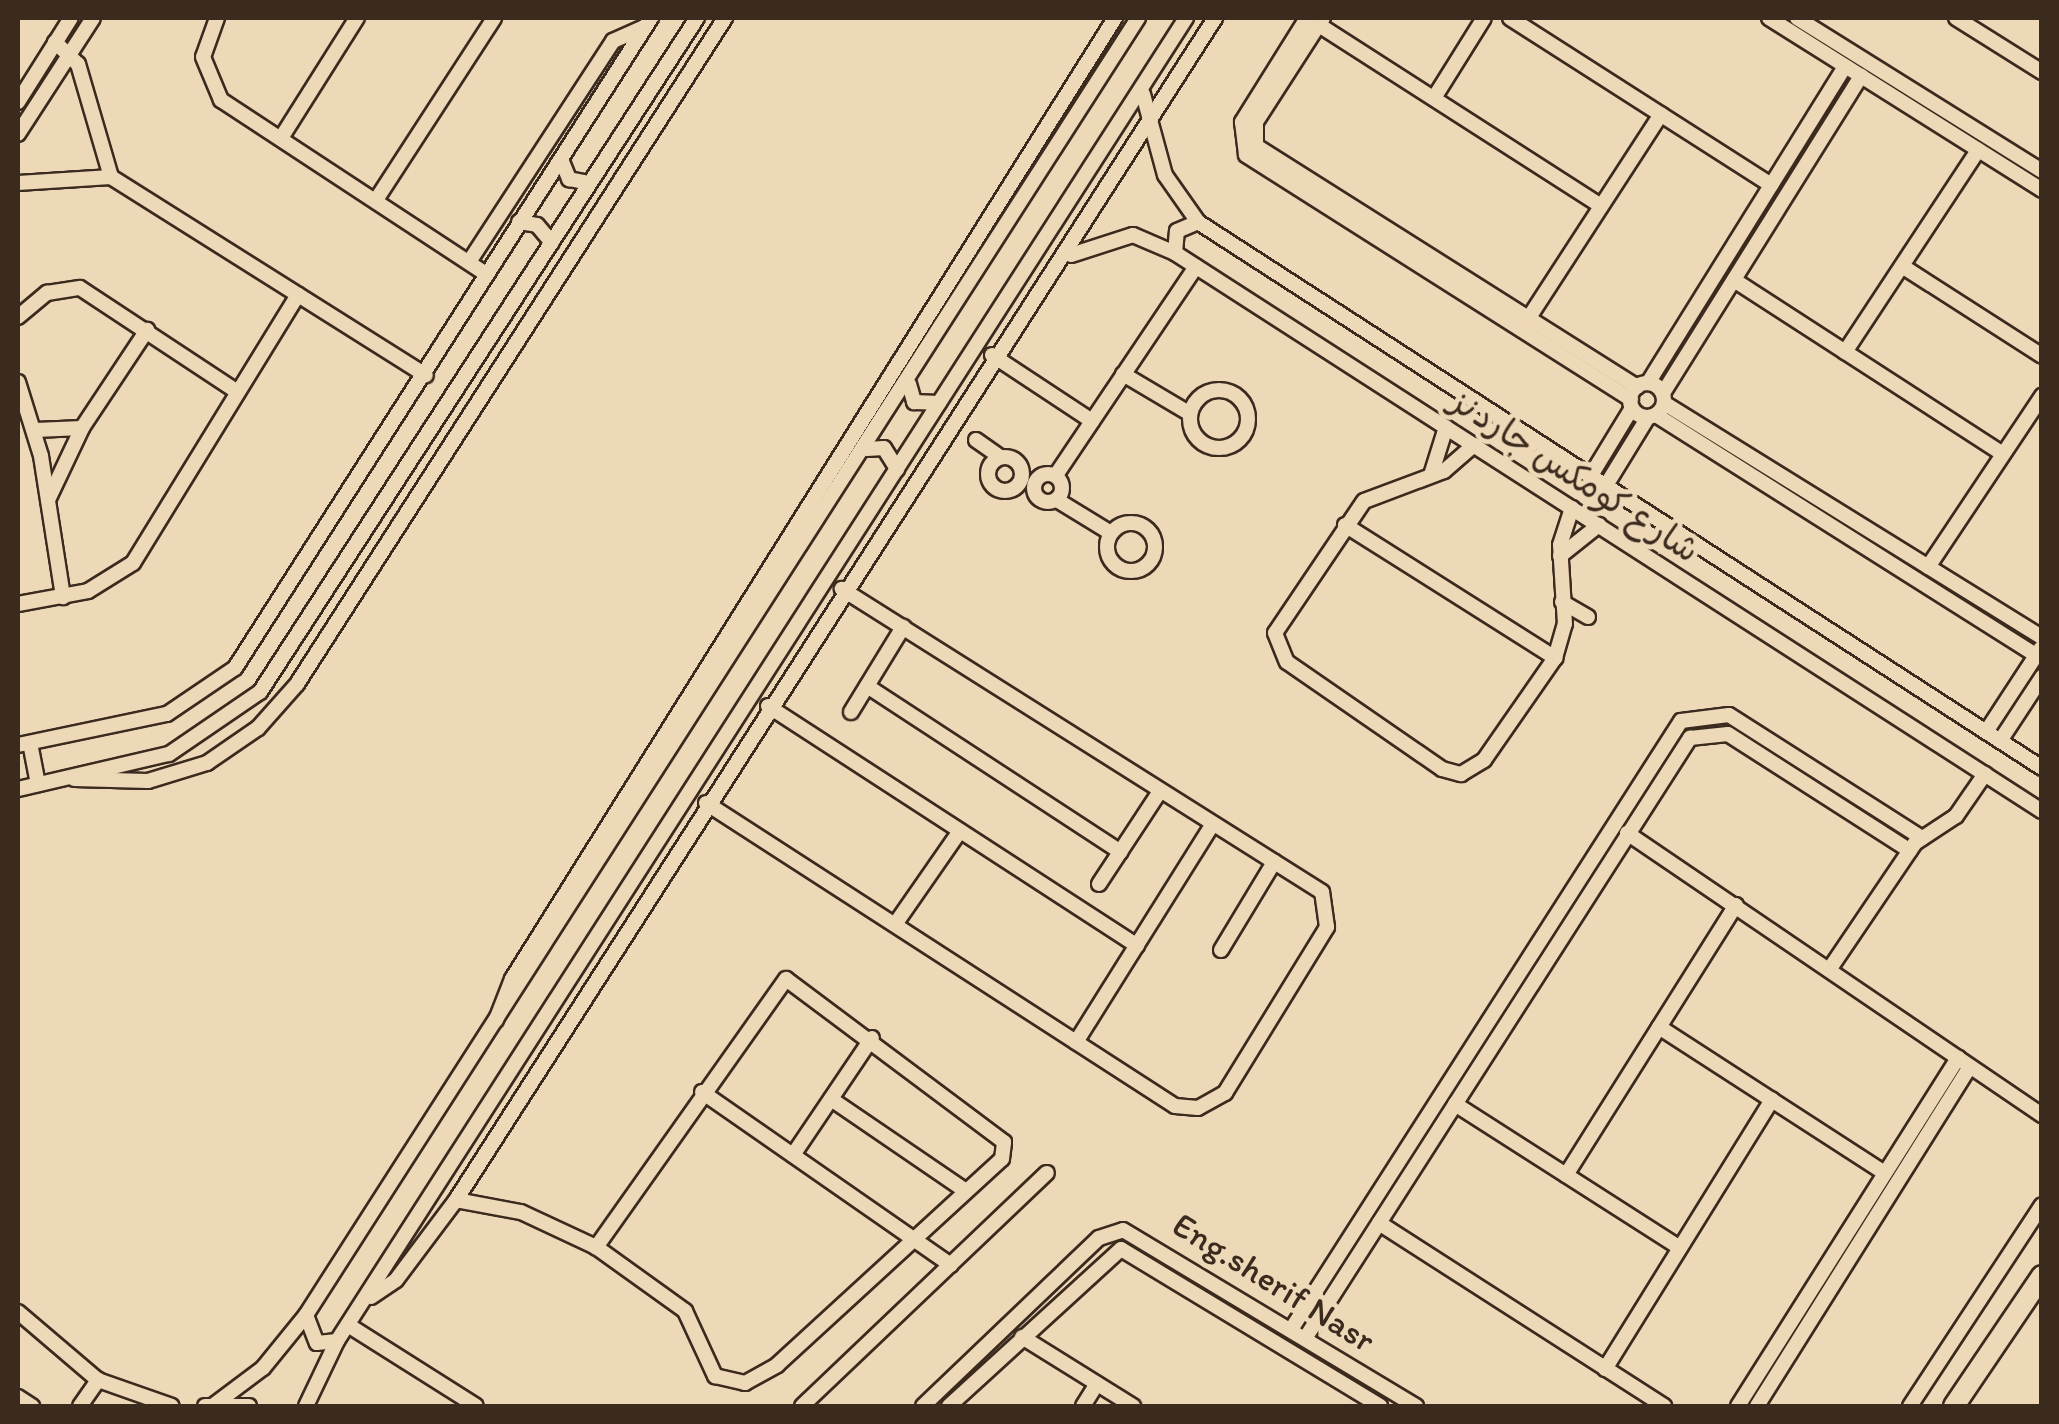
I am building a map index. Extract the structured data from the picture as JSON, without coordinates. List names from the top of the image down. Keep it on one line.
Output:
{"streets":{"street":["شارع كومكس جاردنز","Eng.sherif Nasr"]}}
